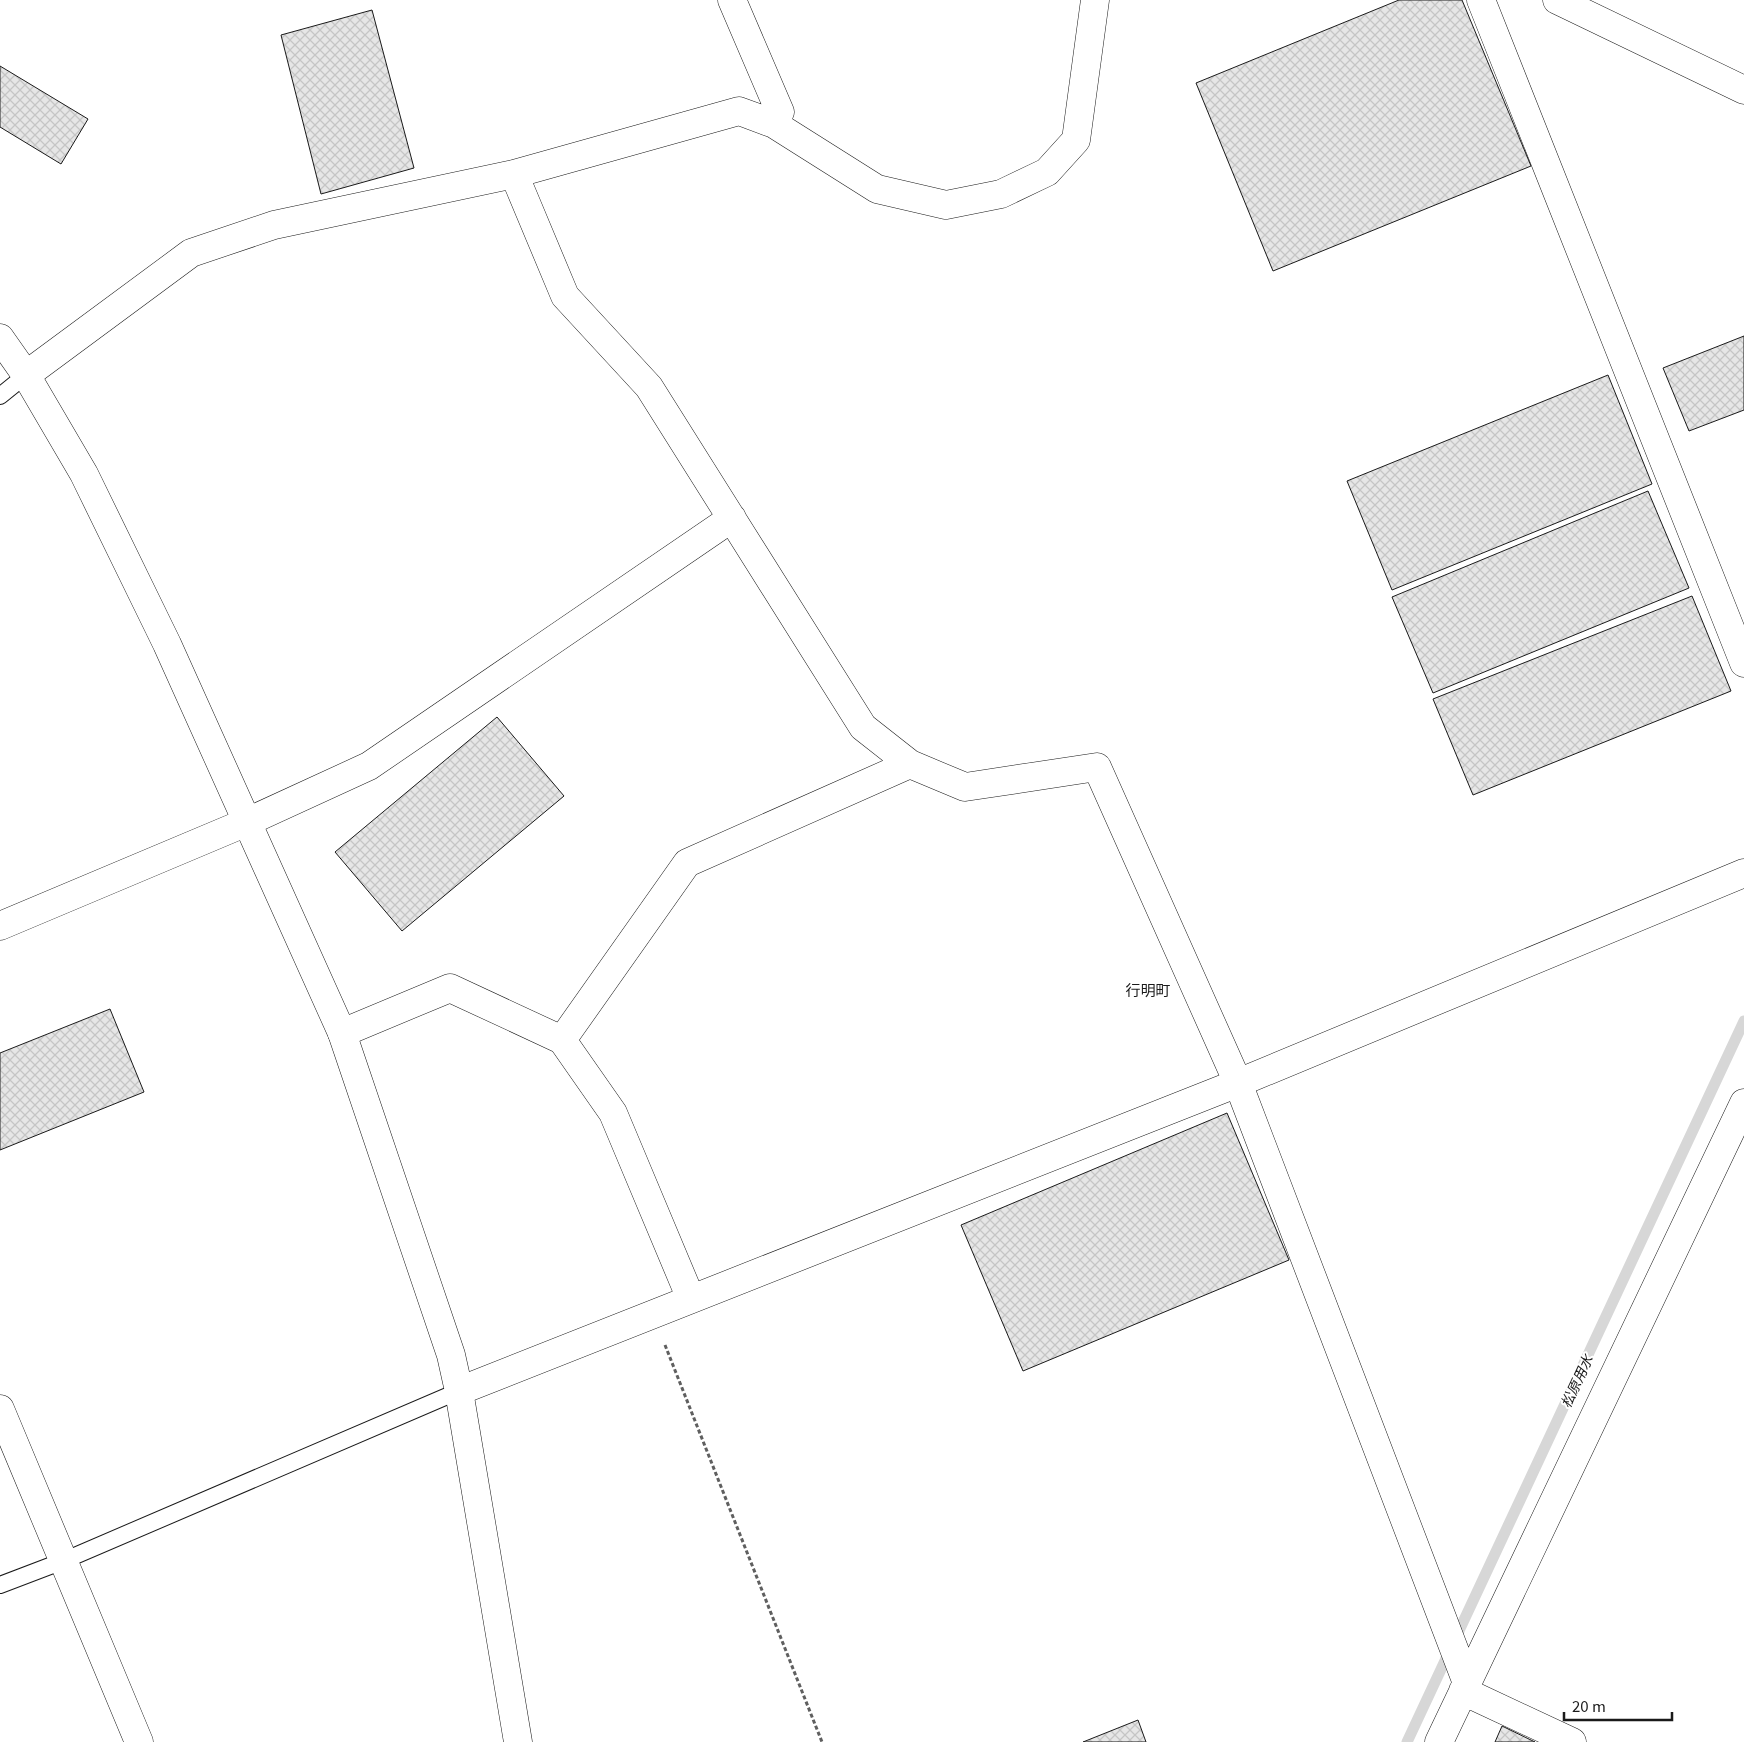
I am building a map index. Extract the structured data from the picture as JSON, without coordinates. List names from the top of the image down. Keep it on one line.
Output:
{"districts":["行明町"],"water":["松原用水"],"scale_bar":"20 m"}
